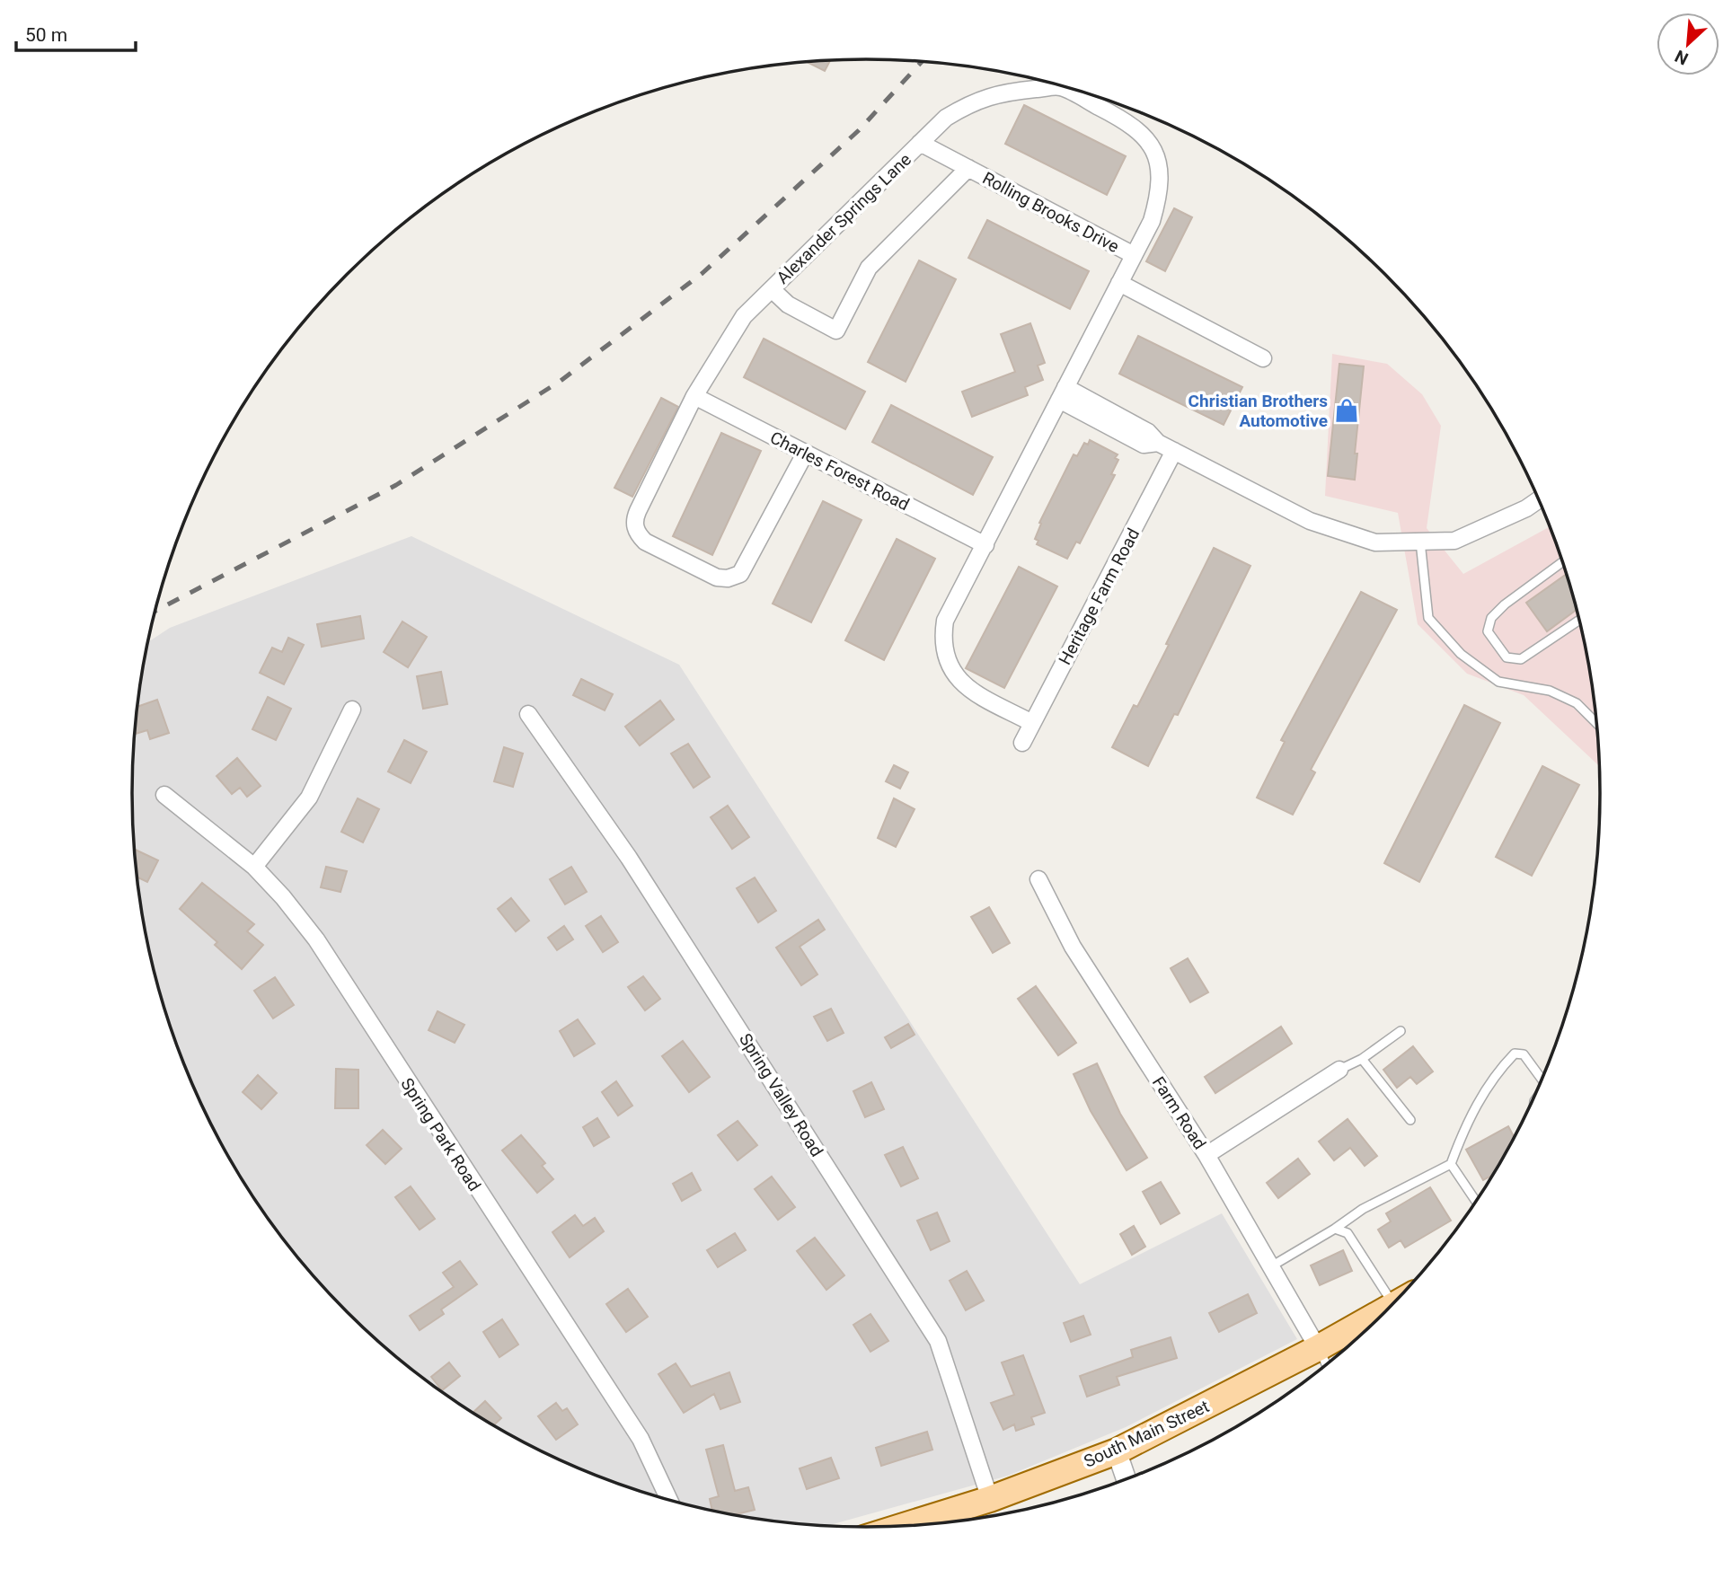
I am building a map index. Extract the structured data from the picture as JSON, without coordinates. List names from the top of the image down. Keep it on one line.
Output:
{"streets":{"main road":["South Main Street"],"street":["Rolling Brooks Drive","Alexander Springs Lane","Charles Forest Road","Heritage Farm Road","Spring Valley Road","Farm Road","Spring Park Road"]},"crossings":[["Rolling Brooks Drive","Alexander Springs Lane"],["Alexander Springs Lane","Charles Forest Road"],["Alexander Springs Lane","Heritage Farm Road"],["Spring Valley Road","South Main Street"],["Farm Road","South Main Street"]],"places":{"shop":["Christian Brothers Automotive"]},"scale_bar":"50 m","north":"bottom left"}
